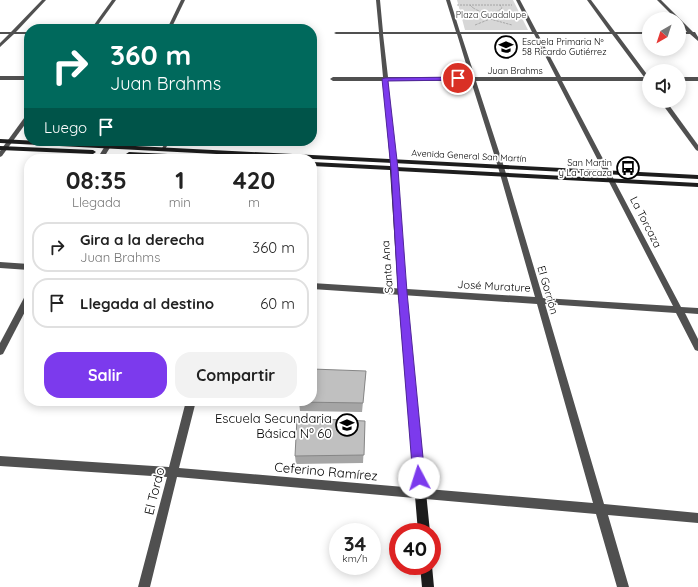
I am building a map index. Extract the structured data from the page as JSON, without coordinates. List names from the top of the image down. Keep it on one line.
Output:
{"streets":{"main road":["Avenida General San Martín","Santa Ana"],"street":["Juan Brahms","La Torcaza","José Murature","El Gorrión","Ceferino Ramírez","El Tordo"]},"crossings":[["Juan Brahms","La Torcaza"],["Juan Brahms","Santa Ana"],["Juan Brahms","El Gorrión"],["Avenida General San Martín","La Torcaza"],["Avenida General San Martín","Santa Ana"],["Avenida General San Martín","El Gorrión"],["La Torcaza","José Murature"],["Santa Ana","José Murature"],["Santa Ana","Ceferino Ramírez"],["José Murature","El Gorrión"],["El Gorrión","Ceferino Ramírez"],["Ceferino Ramírez","El Tordo"]],"parks":["Plaza Guadalupe"],"places":{"school or university":["Escuela Primaria Nº 58 Ricardo Gutiérrez","Escuela Secundaria Básica Nº 60"],"bus stop":["San Martin y La Torcaza"]},"north":"bottom left","page":{"turn":["360 m","Juan Brahms"],"then":"Luego","eta":["08:35","Llegada","1","min","420","m"],"list":[{"name":"Gira a la derecha","note":"Juan Brahms","value":"360 m"},{"name":"Llegada al destino","value":"60 m"}],"buttons":["Salir","Compartir"],"speed":"34 km/h","limit":"40"}}
